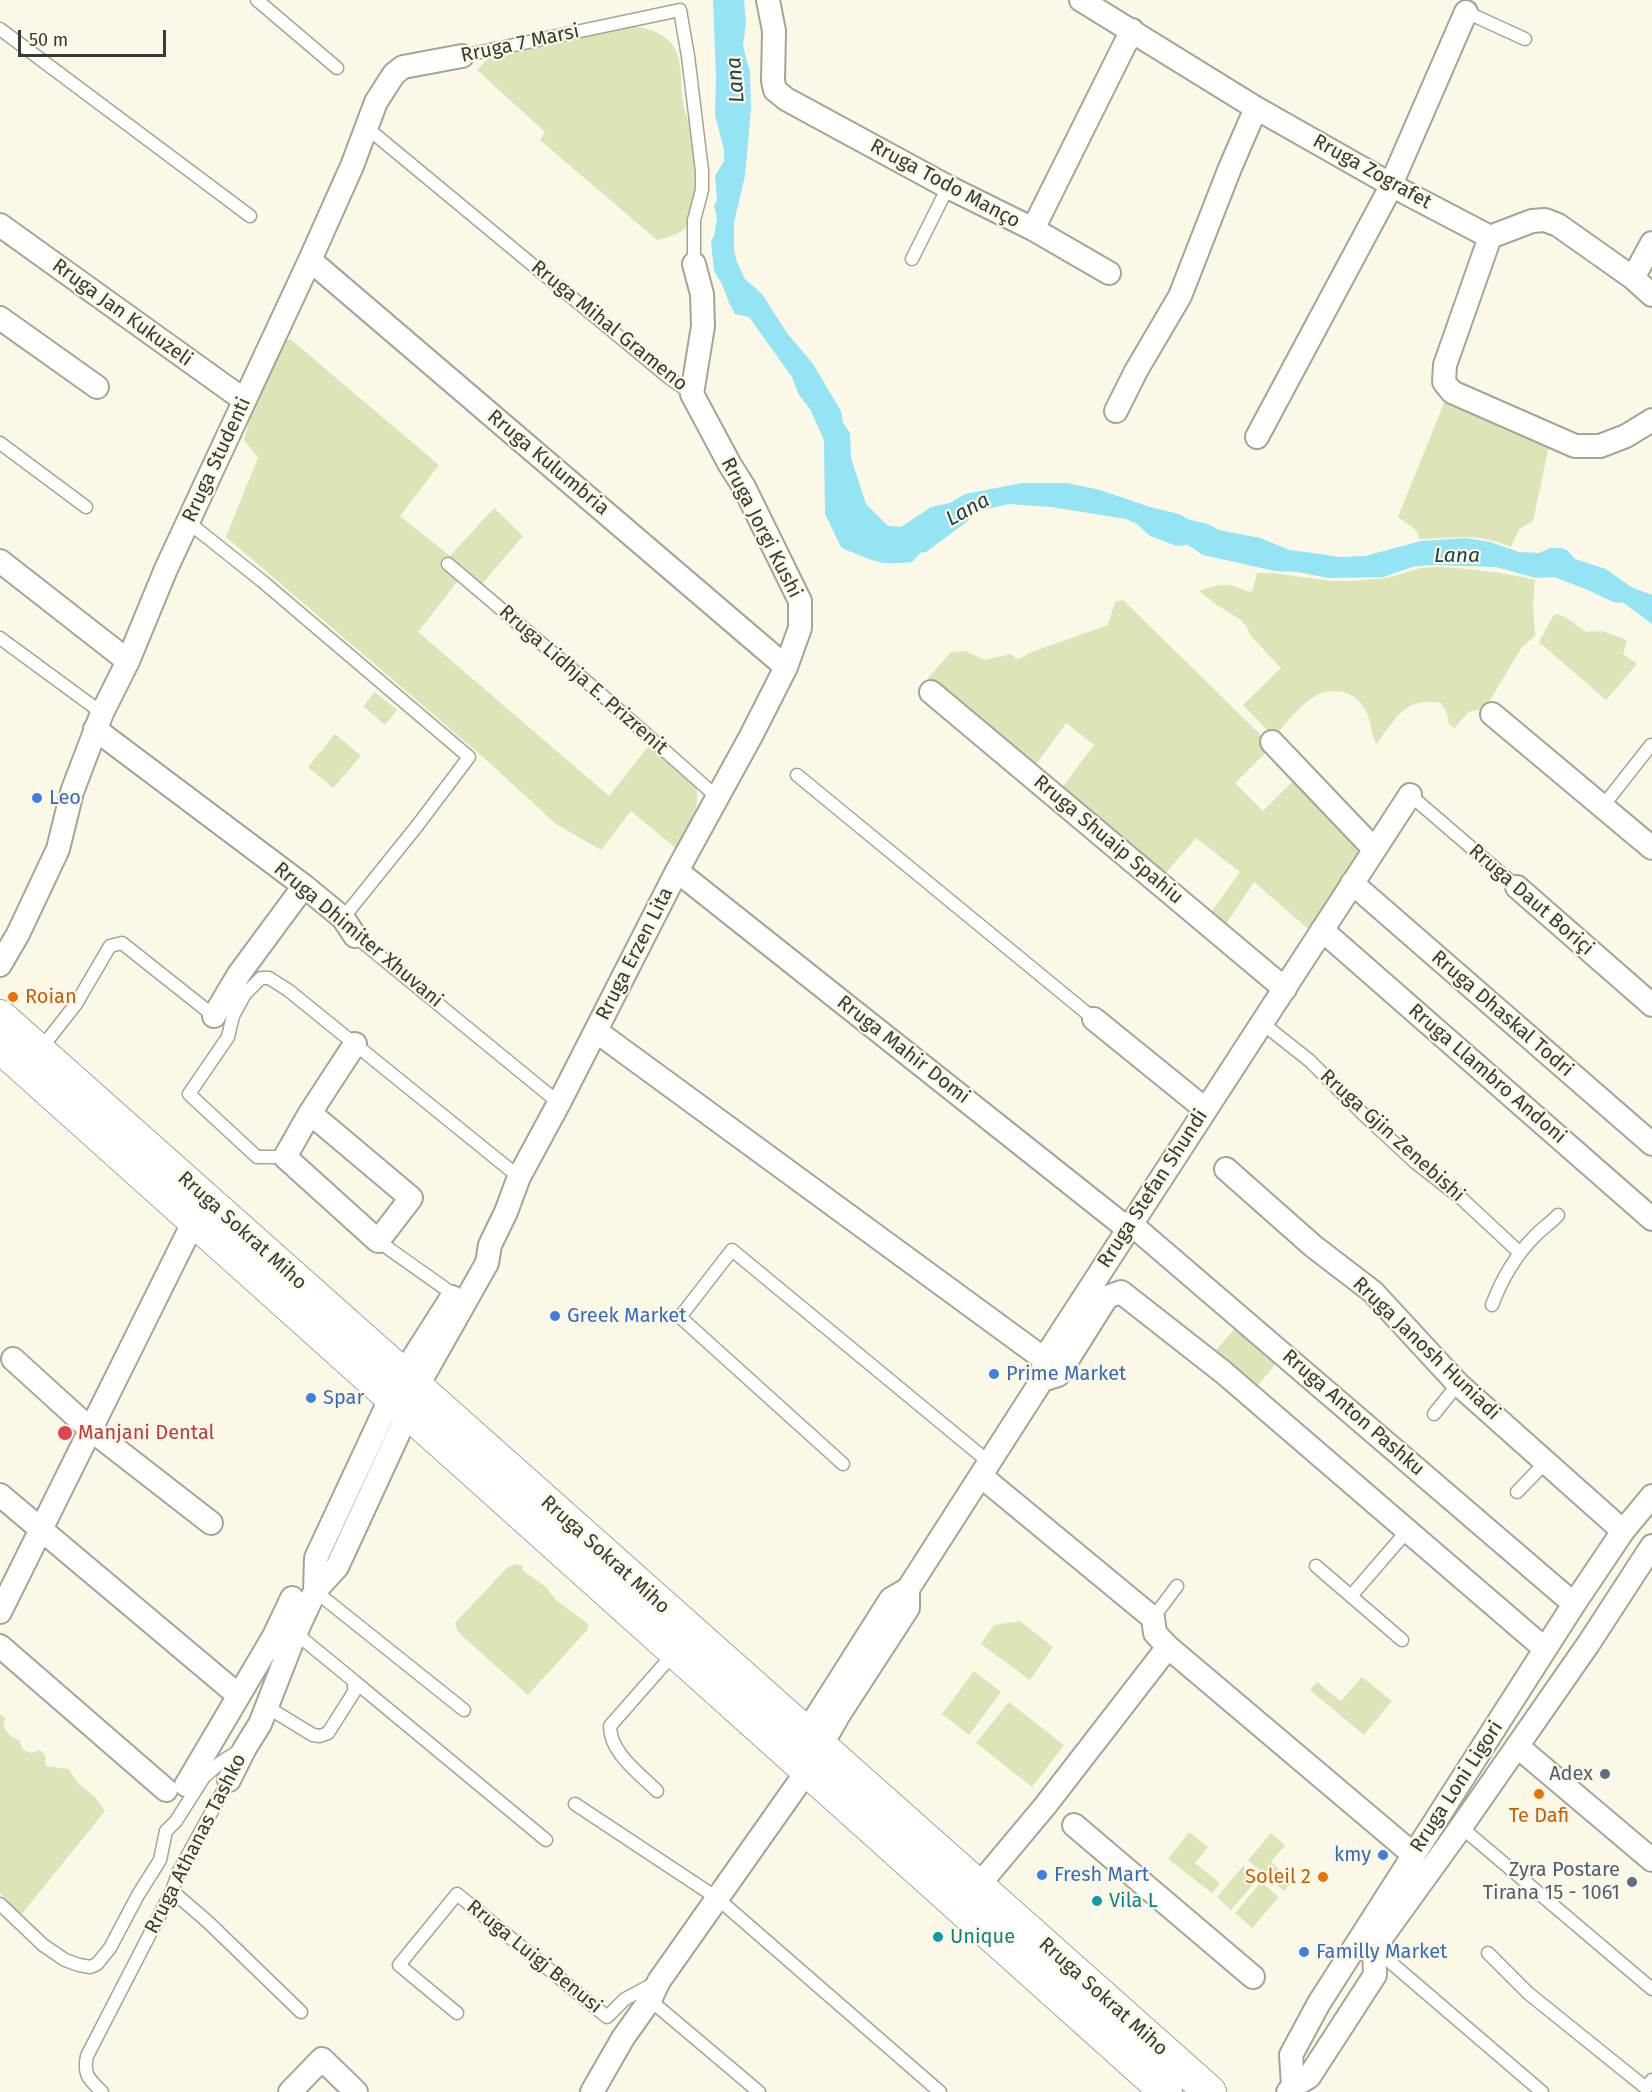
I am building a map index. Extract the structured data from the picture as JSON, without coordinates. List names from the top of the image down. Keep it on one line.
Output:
{"streets":{"main road":["Rruga Sokrat Miho"],"street":["Rruga 7 Marsi","Rruga Zografet","Rruga Todo Manço","Rruga Jan Kukuzeli","Rruga Mihal Grameno","Rruga Studenti","Rruga Kulumbria","Rruga Jorgi Kushi","Rruga Shuaip Spahiu","Rruga Daut Boriçi","Rruga Dhimiter Xhuvani","Rruga Erzen Lita","Rruga Dhaskal Todri","Rruga Mahir Domi","Rruga Llambro Andoni","Rruga Stefan Shundi","Rruga Janosh Huniadi","Rruga Anton Pashku","Rruga Loni Ligori","Rruga Athanas Tashko","Rruga Luigj Benusi"],"lane":["Rruga Lidhja E. Prizrenit","Rruga Gjin Zenebishi"]},"crossings":[["Rruga 7 Marsi","Rruga Mihal Grameno"],["Rruga 7 Marsi","Rruga Studenti"],["Rruga Zografet","Rruga Todo Manço"],["Rruga Jan Kukuzeli","Rruga Studenti"],["Rruga Mihal Grameno","Rruga Studenti"],["Rruga Mihal Grameno","Rruga Jorgi Kushi"],["Rruga Studenti","Rruga Kulumbria"],["Rruga Studenti","Rruga Dhimiter Xhuvani"],["Rruga Kulumbria","Rruga Jorgi Kushi"],["Rruga Kulumbria","Rruga Erzen Lita"],["Rruga Jorgi Kushi","Rruga Erzen Lita"],["Rruga Lidhja E. Prizrenit","Rruga Erzen Lita"],["Rruga Shuaip Spahiu","Rruga Stefan Shundi"],["Rruga Daut Boriçi","Rruga Stefan Shundi"],["Rruga Dhimiter Xhuvani","Rruga Erzen Lita"],["Rruga Erzen Lita","Rruga Mahir Domi"],["Rruga Erzen Lita","Rruga Sokrat Miho"],["Rruga Erzen Lita","Rruga Athanas Tashko"],["Rruga Dhaskal Todri","Rruga Stefan Shundi"],["Rruga Mahir Domi","Rruga Stefan Shundi"],["Rruga Mahir Domi","Rruga Anton Pashku"],["Rruga Llambro Andoni","Rruga Stefan Shundi"],["Rruga Gjin Zenebishi","Rruga Stefan Shundi"],["Rruga Stefan Shundi","Rruga Sokrat Miho"],["Rruga Stefan Shundi","Rruga Anton Pashku"],["Rruga Stefan Shundi","Rruga Luigj Benusi"],["Rruga Sokrat Miho","Rruga Athanas Tashko"],["Rruga Sokrat Miho","Rruga Luigj Benusi"],["Rruga Janosh Huniadi","Rruga Loni Ligori"],["Rruga Anton Pashku","Rruga Loni Ligori"]],"water":["Lana"],"places":["Leo","Roian","Greek Market","Prime Market","Spar","Manjani Dental","Adex","Te Dafi","kmy","Fresh Mart","Soleil 2","Zyra Postare Tirana 15 - 1061","Vila L","Unique","Familly Market"],"scale_bar":"50 m"}
